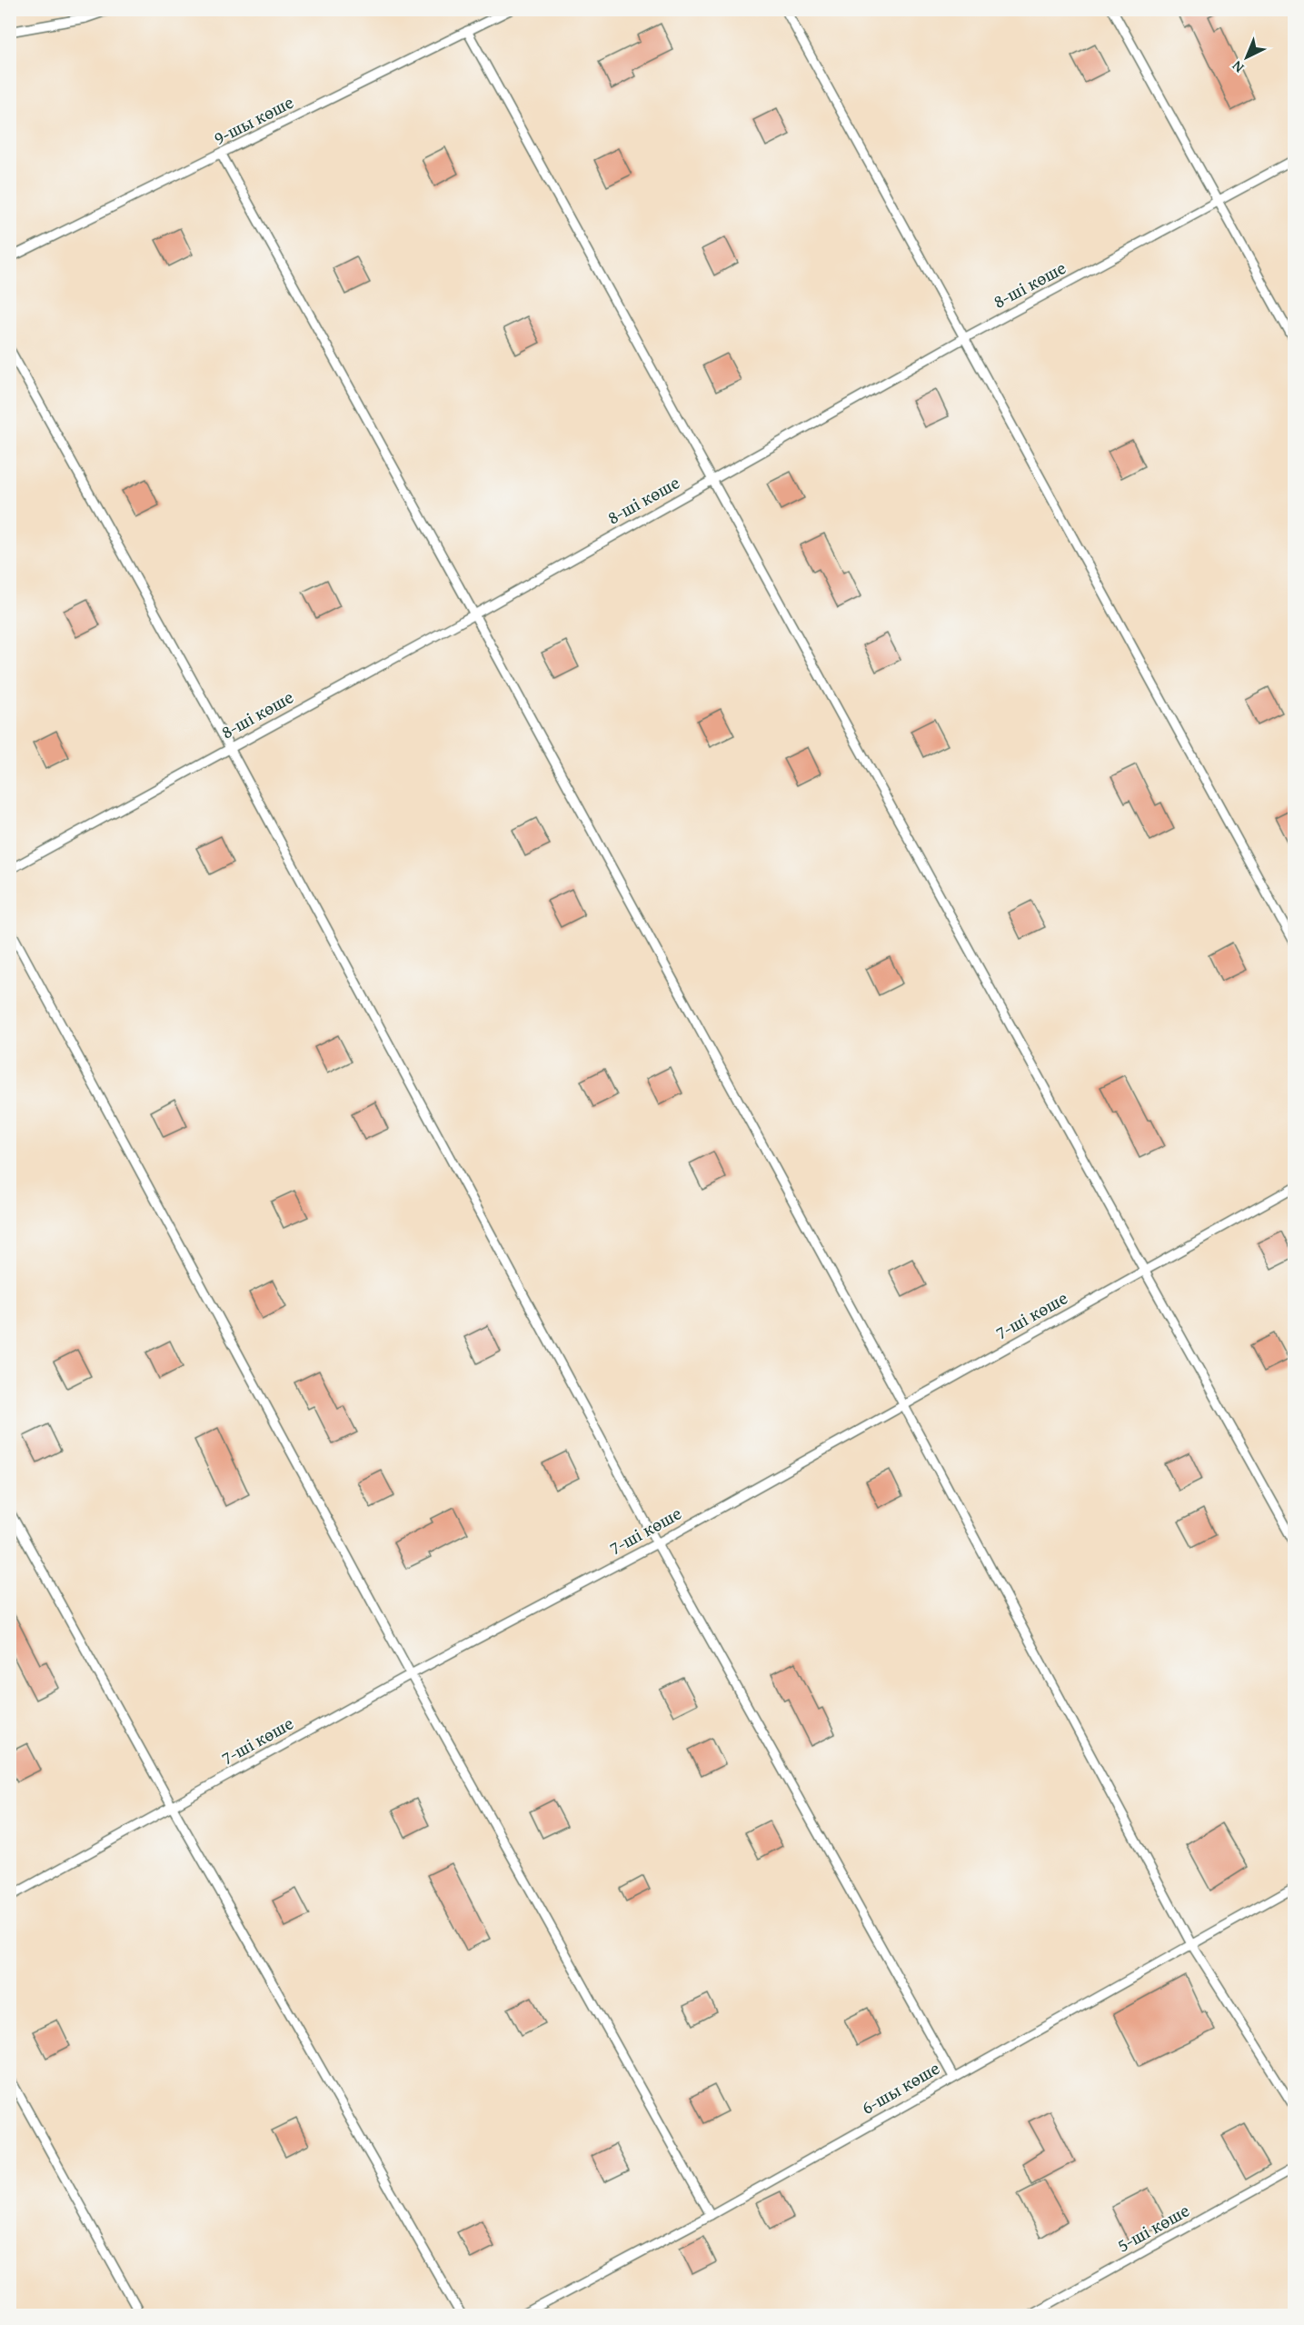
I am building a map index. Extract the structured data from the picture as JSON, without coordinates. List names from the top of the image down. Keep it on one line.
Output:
{"streets":{"lane":["9-шы көше","8-ші көше","7-ші көше","6-шы көше","5-ші көше"]},"north":"bottom left"}
